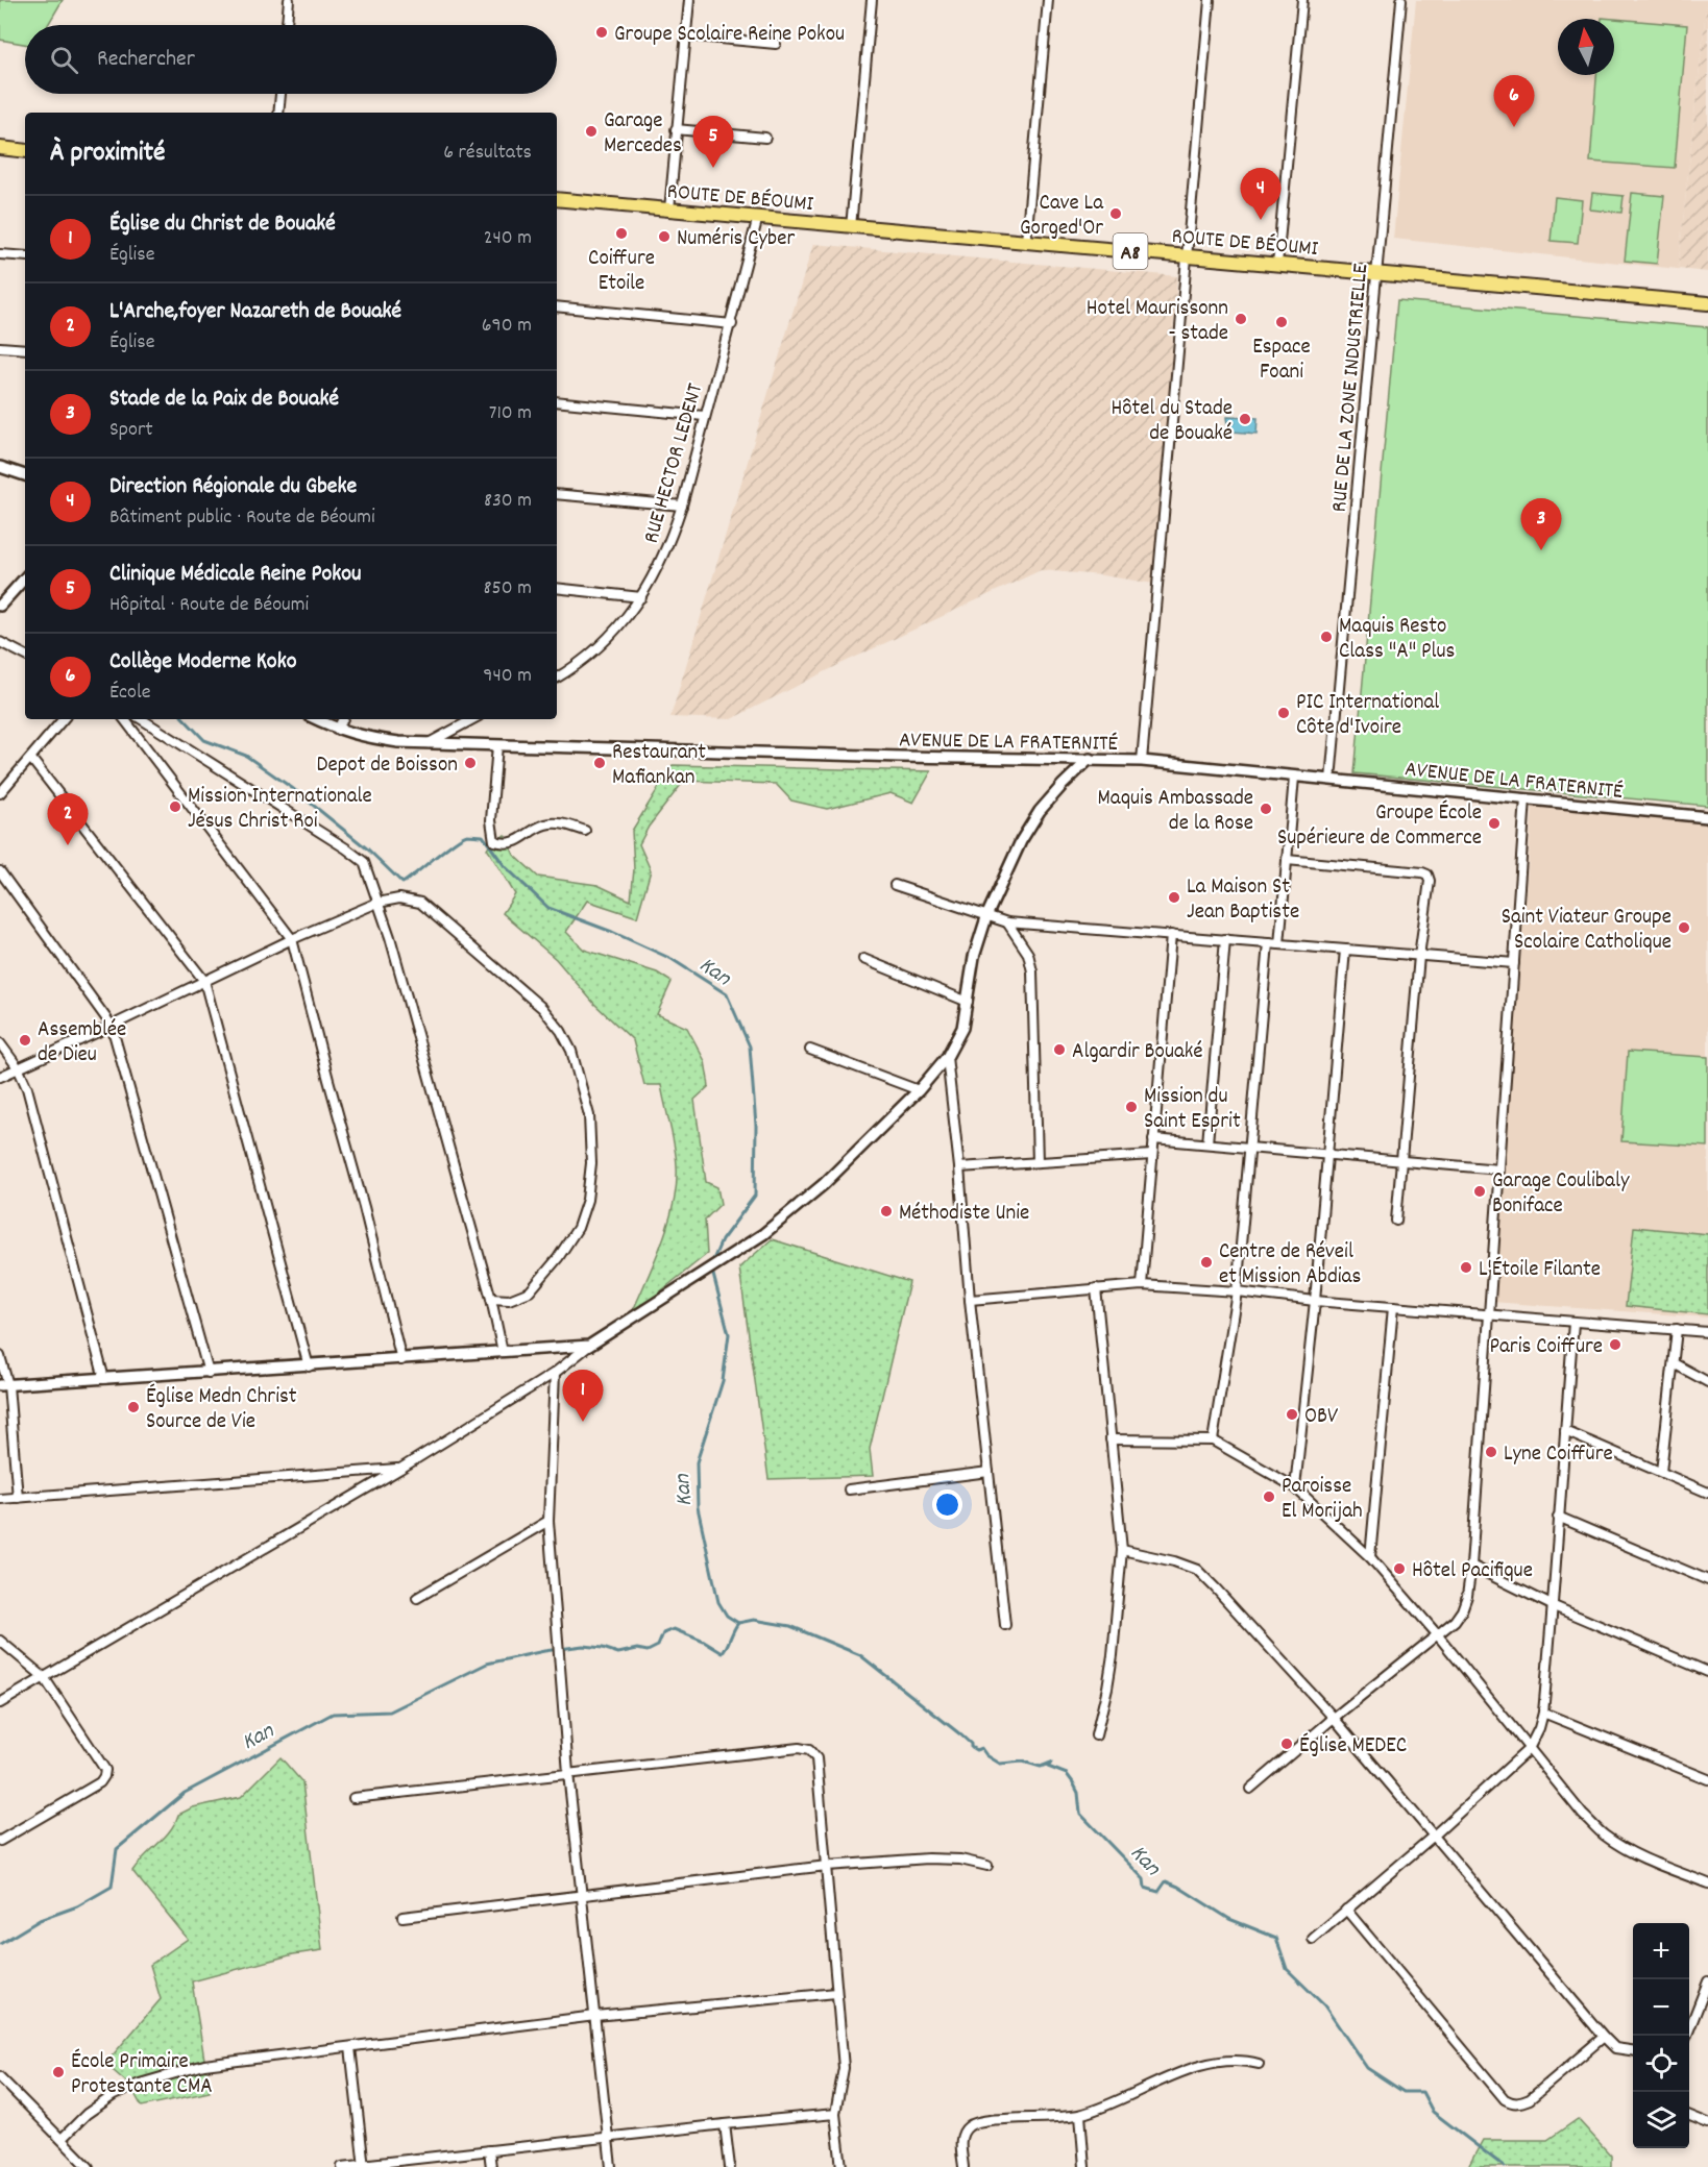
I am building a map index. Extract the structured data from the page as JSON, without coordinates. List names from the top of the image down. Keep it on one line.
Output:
{"streets":{"main road":["ROUTE DE BÉOUMI","A8"],"street":["RUE DE LA ZONE INDUSTRIELLE","RUE HECTOR LEDENT","AVENUE DE LA FRATERNITÉ"]},"crossings":[["ROUTE DE BÉOUMI","RUE DE LA ZONE INDUSTRIELLE"],["ROUTE DE BÉOUMI","RUE HECTOR LEDENT"],["RUE DE LA ZONE INDUSTRIELLE","AVENUE DE LA FRATERNITÉ"]],"water":["Kan"],"places":["Groupe Scolaire Reine Pokou","Garage Mercedes","Cave La Gorged'Or","Coiffure Etoile","Numéris Cyber","Hotel Maurissonn - stade","Espace Foani","Hôtel du Stade de Bouaké","Maquis Resto Class \"A\" Plus","PIC International Côte d'Ivoire","Depot de Boisson","Restaurant Mafiankan","Mission Internationale Jésus Christ Roi","Maquis Ambassade de la Rose","Groupe École Supérieure de Commerce","La Maison St Jean Baptiste","Saint Viateur Groupe Scolaire Catholique","Assemblée de Dieu","Algardir Bouaké","Mission du Saint Esprit","Garage Coulibaly Boniface","Méthodiste Unie","Centre de Réveil et Mission Abdias","L'Étoile Filante","Paris Coiffure","Église Medn Christ Source de Vie","OBV","Lyne Coiffure","Paroisse El Morijah","Hôtel Pacifique","Église MEDEC","École Primaire Protestante CMA"],"north":"top","page":{"search":"Rechercher","pins":["6","5","4","3","2","1"],"heading":["À proximité","6 résultats"],"list":[{"mark":"1","name":"Église du Christ de Bouaké","note":"Église","value":"240 m"},{"mark":"2","name":"L'Arche,foyer Nazareth de Bouaké","note":"Église","value":"690 m"},{"mark":"3","name":"Stade de la Paix de Bouaké","note":"Sport","value":"710 m"},{"mark":"4","name":"Direction Régionale du Gbeke","note":"Bâtiment public · Route de Béoumi","value":"830 m"},{"mark":"5","name":"Clinique Médicale Reine Pokou","note":"Hôpital · Route de Béoumi","value":"850 m"},{"mark":"6","name":"Collège Moderne Koko","note":"École","value":"940 m"}],"map_buttons":["+","−"]}}
